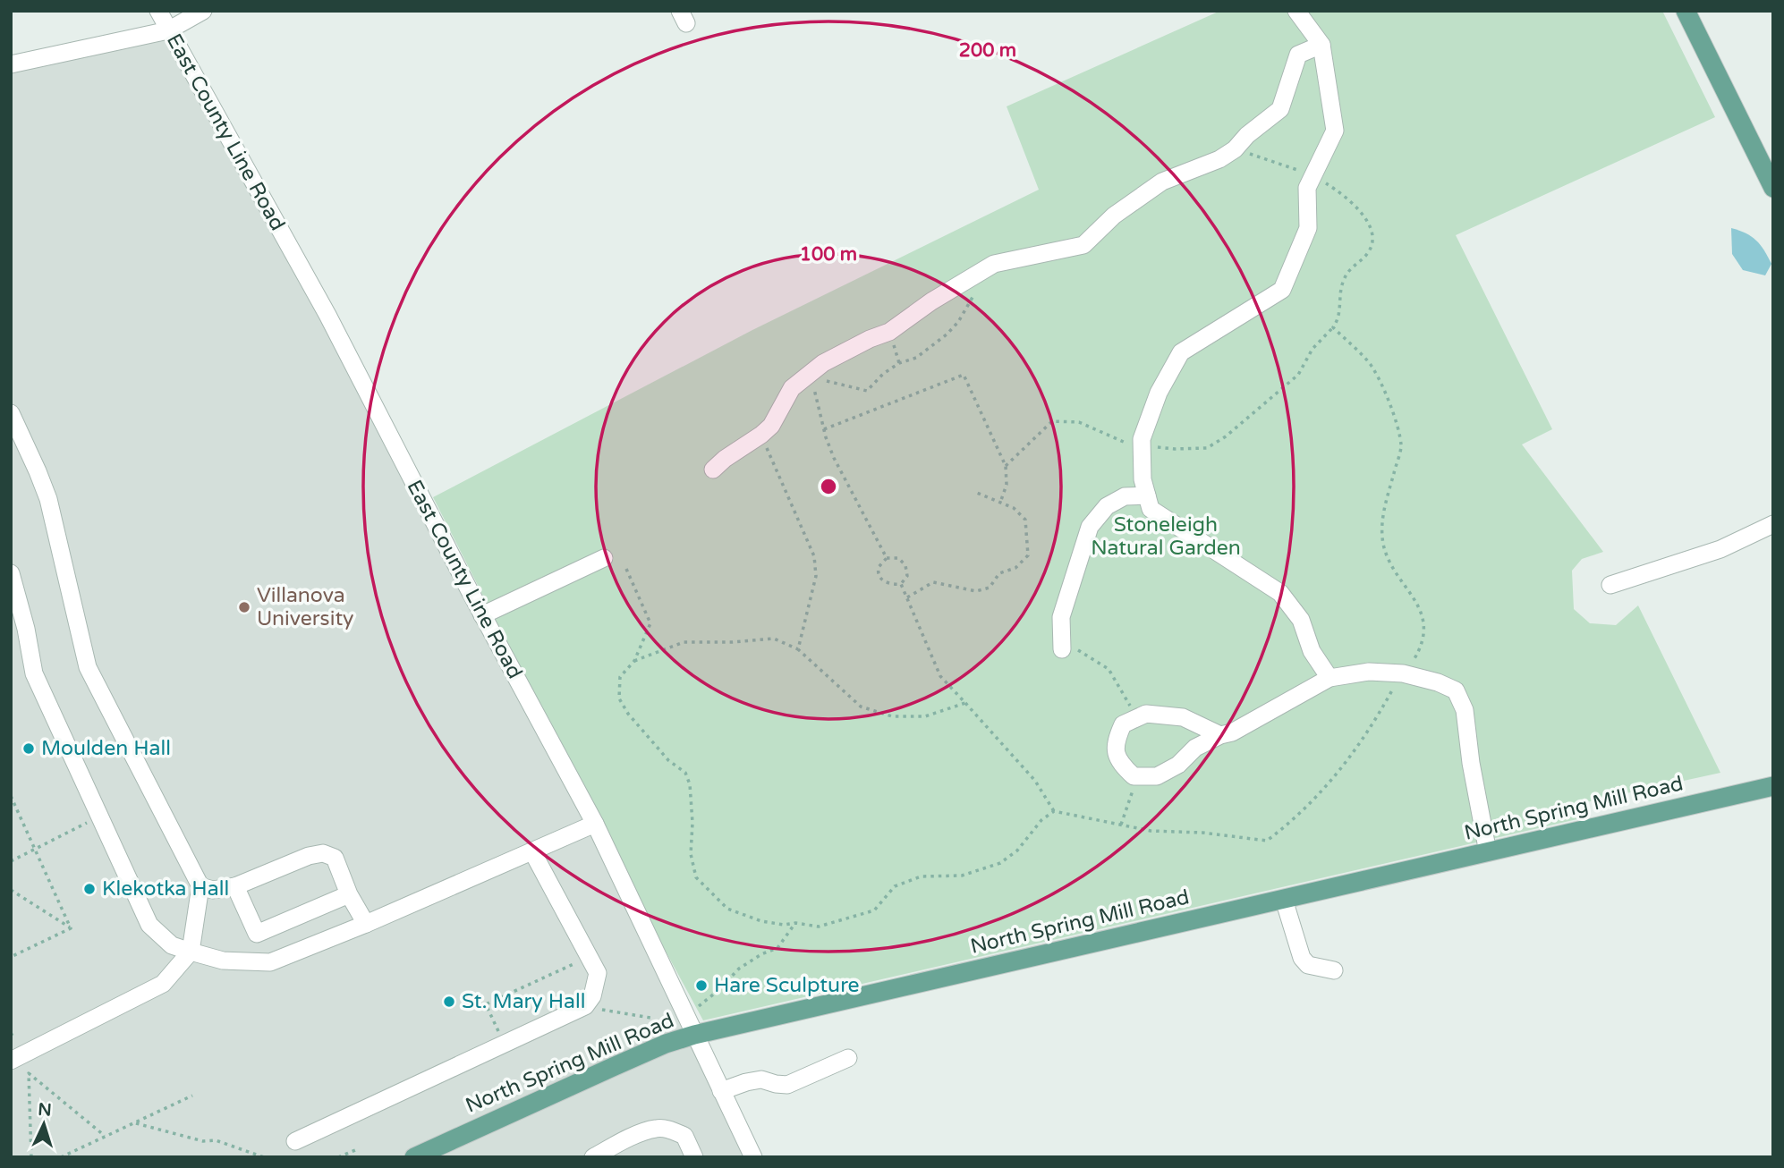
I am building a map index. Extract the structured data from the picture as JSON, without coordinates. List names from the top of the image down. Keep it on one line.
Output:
{"streets":{"main road":["North Spring Mill Road"],"street":["East County Line Road"]},"crossings":[["East County Line Road","North Spring Mill Road"]],"parks":["Stoneleigh Natural Garden"],"places":["Villanova University","Moulden Hall","Klekotka Hall","Hare Sculpture","St. Mary Hall"],"north":"top","rings":["200 m","100 m"]}
